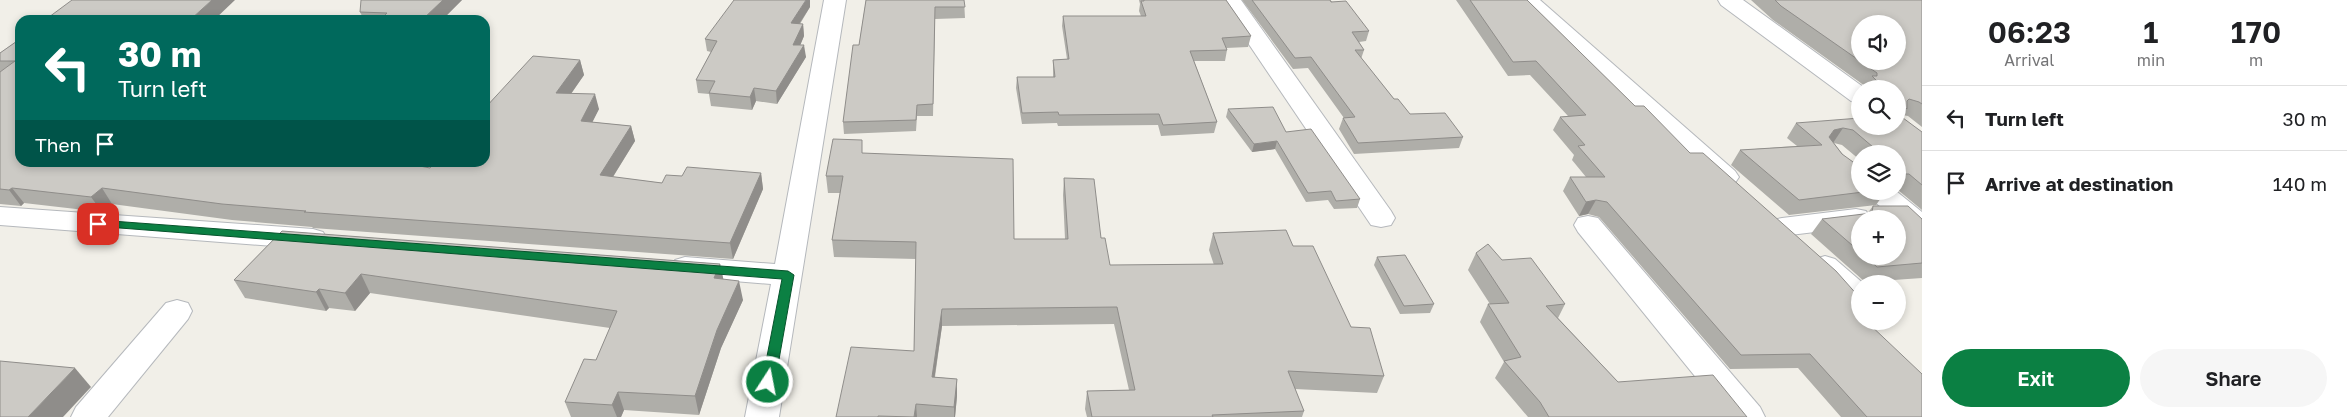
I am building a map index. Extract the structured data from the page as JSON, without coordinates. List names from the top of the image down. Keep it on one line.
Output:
{"page":{"eta":["06:23","Arrival","1","min","170","m"],"map_buttons":["+","−"],"turn":["30 m","Turn left"],"list":[{"name":"Turn left","value":"30 m"},{"name":"Arrive at destination","value":"140 m"}],"then":"Then","buttons":["Exit","Share"]}}
